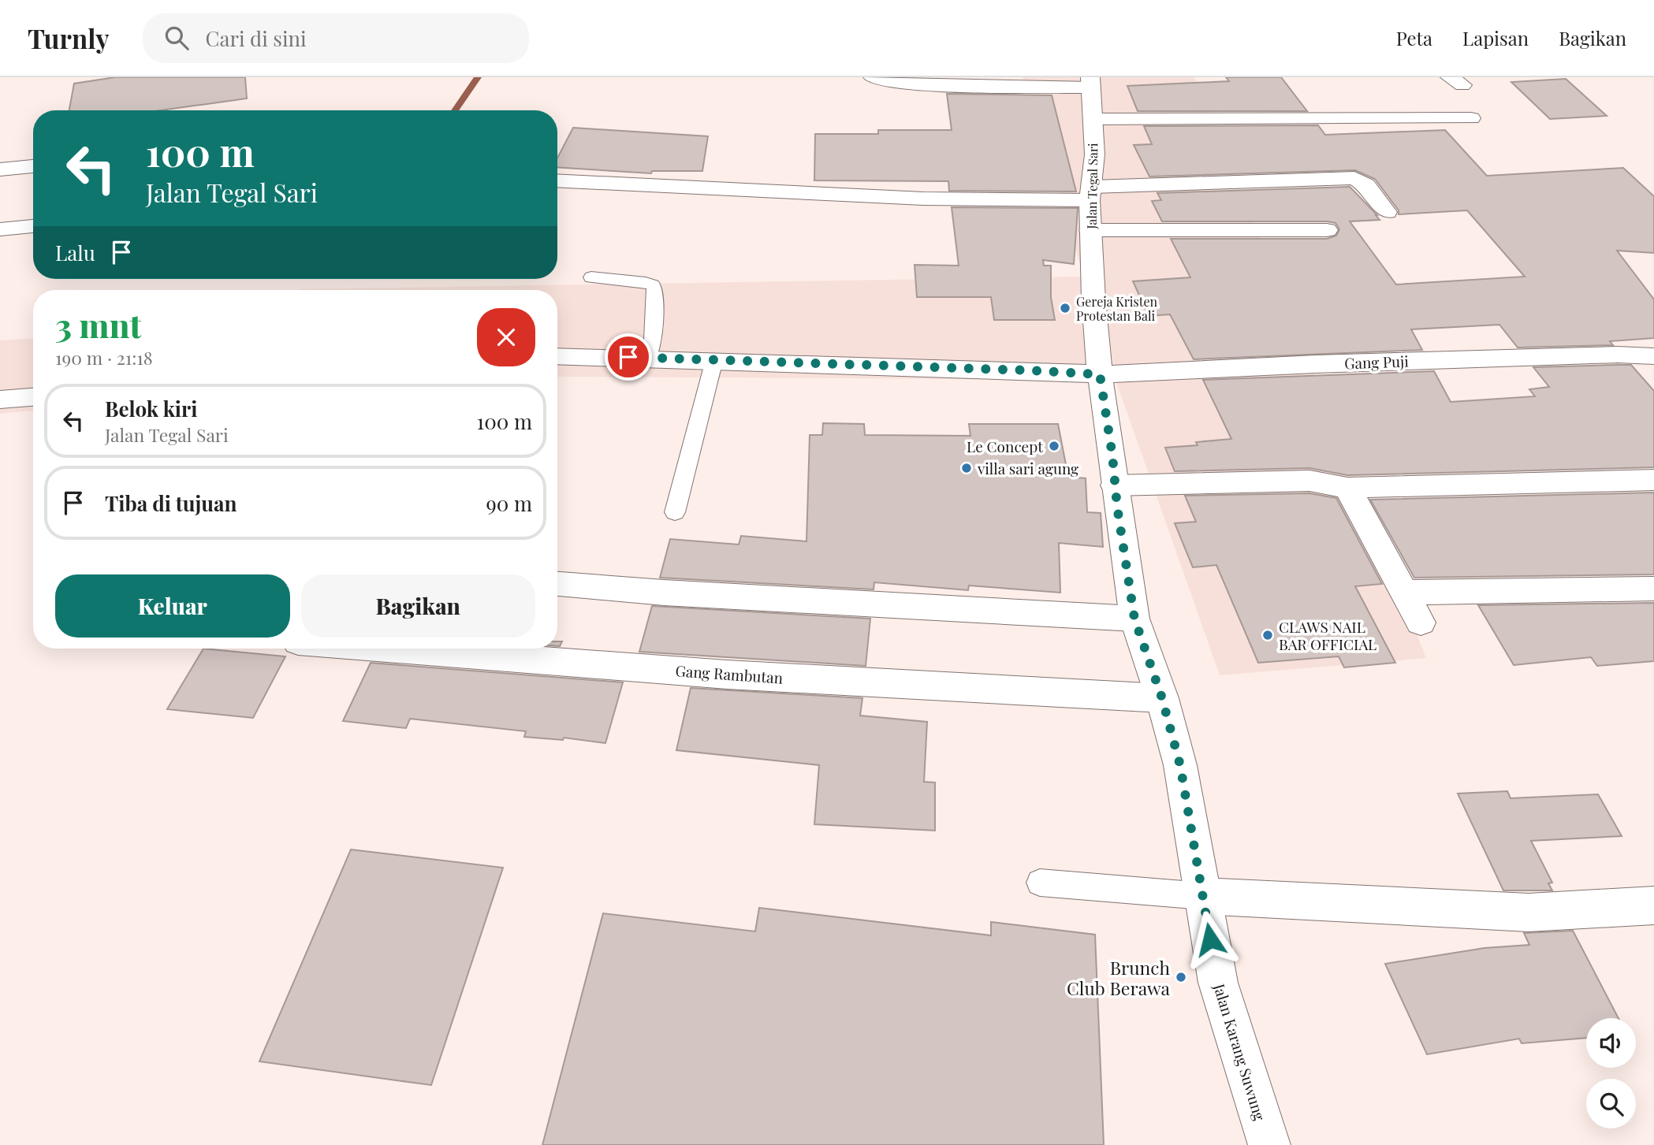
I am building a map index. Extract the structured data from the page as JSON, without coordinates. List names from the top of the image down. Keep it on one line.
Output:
{"streets":{"street":["Jalan Tegal Sari","Gang Puji","Gang Rambutan","Jalan Karang Suwung"]},"crossings":[["Jalan Tegal Sari","Gang Puji"],["Jalan Tegal Sari","Jalan Karang Suwung"],["Gang Puji","Jalan Karang Suwung"],["Gang Rambutan","Jalan Karang Suwung"]],"places":["Gereja Kristen Protestan Bali","Le Concept","villa sari agung","CLAWS NAIL BAR OFFICIAL","Brunch Club Berawa"],"page":{"header":"Turnly","search":"Cari di sini","nav":["Peta","Lapisan","Bagikan"],"turn":["100 m","Jalan Tegal Sari"],"then":"Lalu","heading":["3 mnt","190 m · 21:18"],"list":[{"name":"Belok kiri","note":"Jalan Tegal Sari","value":"100 m"},{"name":"Tiba di tujuan","value":"90 m"}],"buttons":["Keluar","Bagikan"]}}
